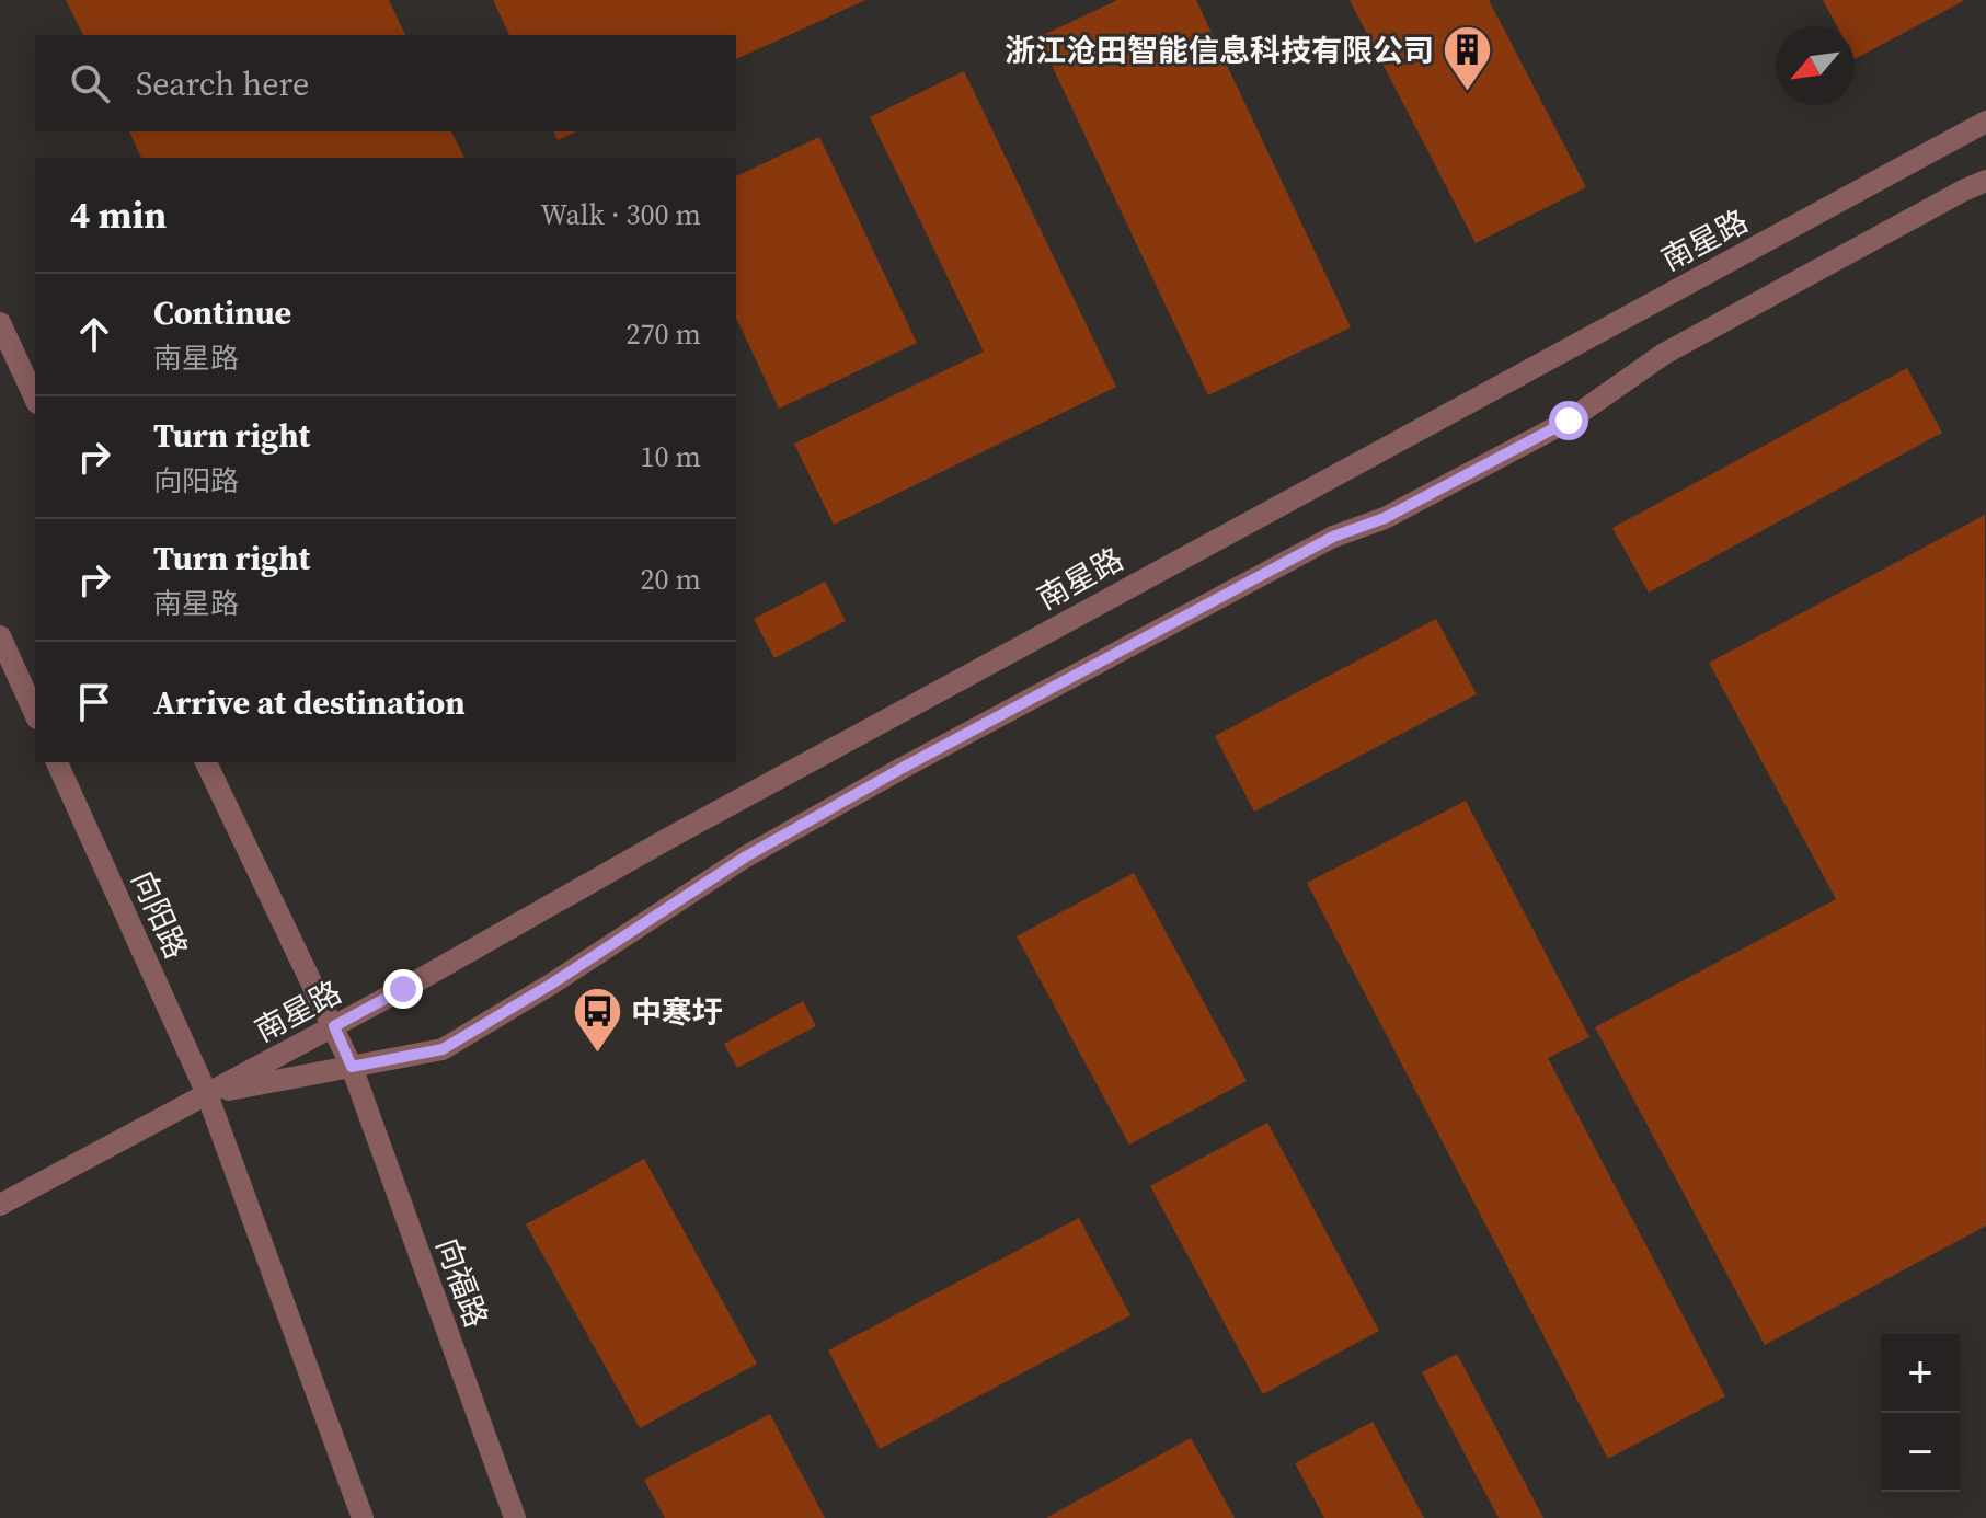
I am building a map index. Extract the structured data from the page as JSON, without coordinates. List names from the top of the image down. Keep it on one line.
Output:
{"streets":{"street":["南星路","向阳路","向福路"]},"crossings":[["南星路","向阳路"],["南星路","向福路"]],"places":{"building":["浙江沧田智能信息科技有限公司"],"bus stop":["中寒圩"]},"north":"bottom left","page":{"search":"Search here","heading":["4 min","Walk · 300 m"],"list":[["Continue","南星路","270 m"],["Turn right","向阳路","10 m"],["Turn right","南星路","20 m"],"Arrive at destination"],"map_buttons":["+","−"]}}
